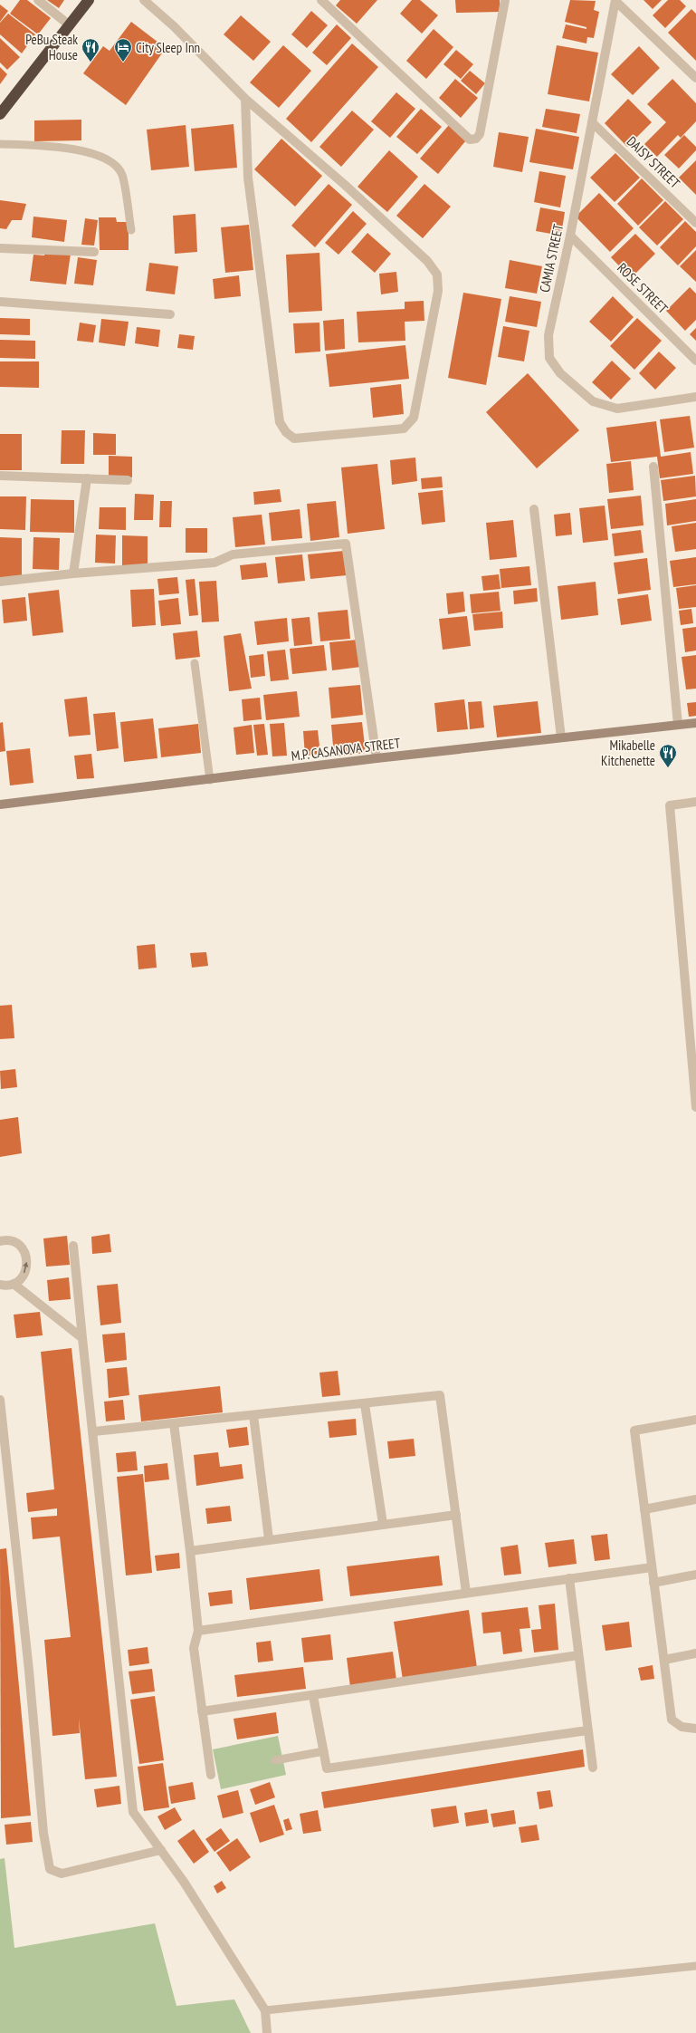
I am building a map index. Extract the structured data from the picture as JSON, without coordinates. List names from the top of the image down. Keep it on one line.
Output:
{"streets":{"street":["DAISY STREET","CAMIA STREET","ROSE STREET","M.P. CASANOVA STREET"]},"crossings":[["DAISY STREET","CAMIA STREET"],["CAMIA STREET","ROSE STREET"]],"places":{"restaurant":["PeBu Steak House","Mikabelle Kitchenette"],"hotel":["City Sleep Inn"]}}
